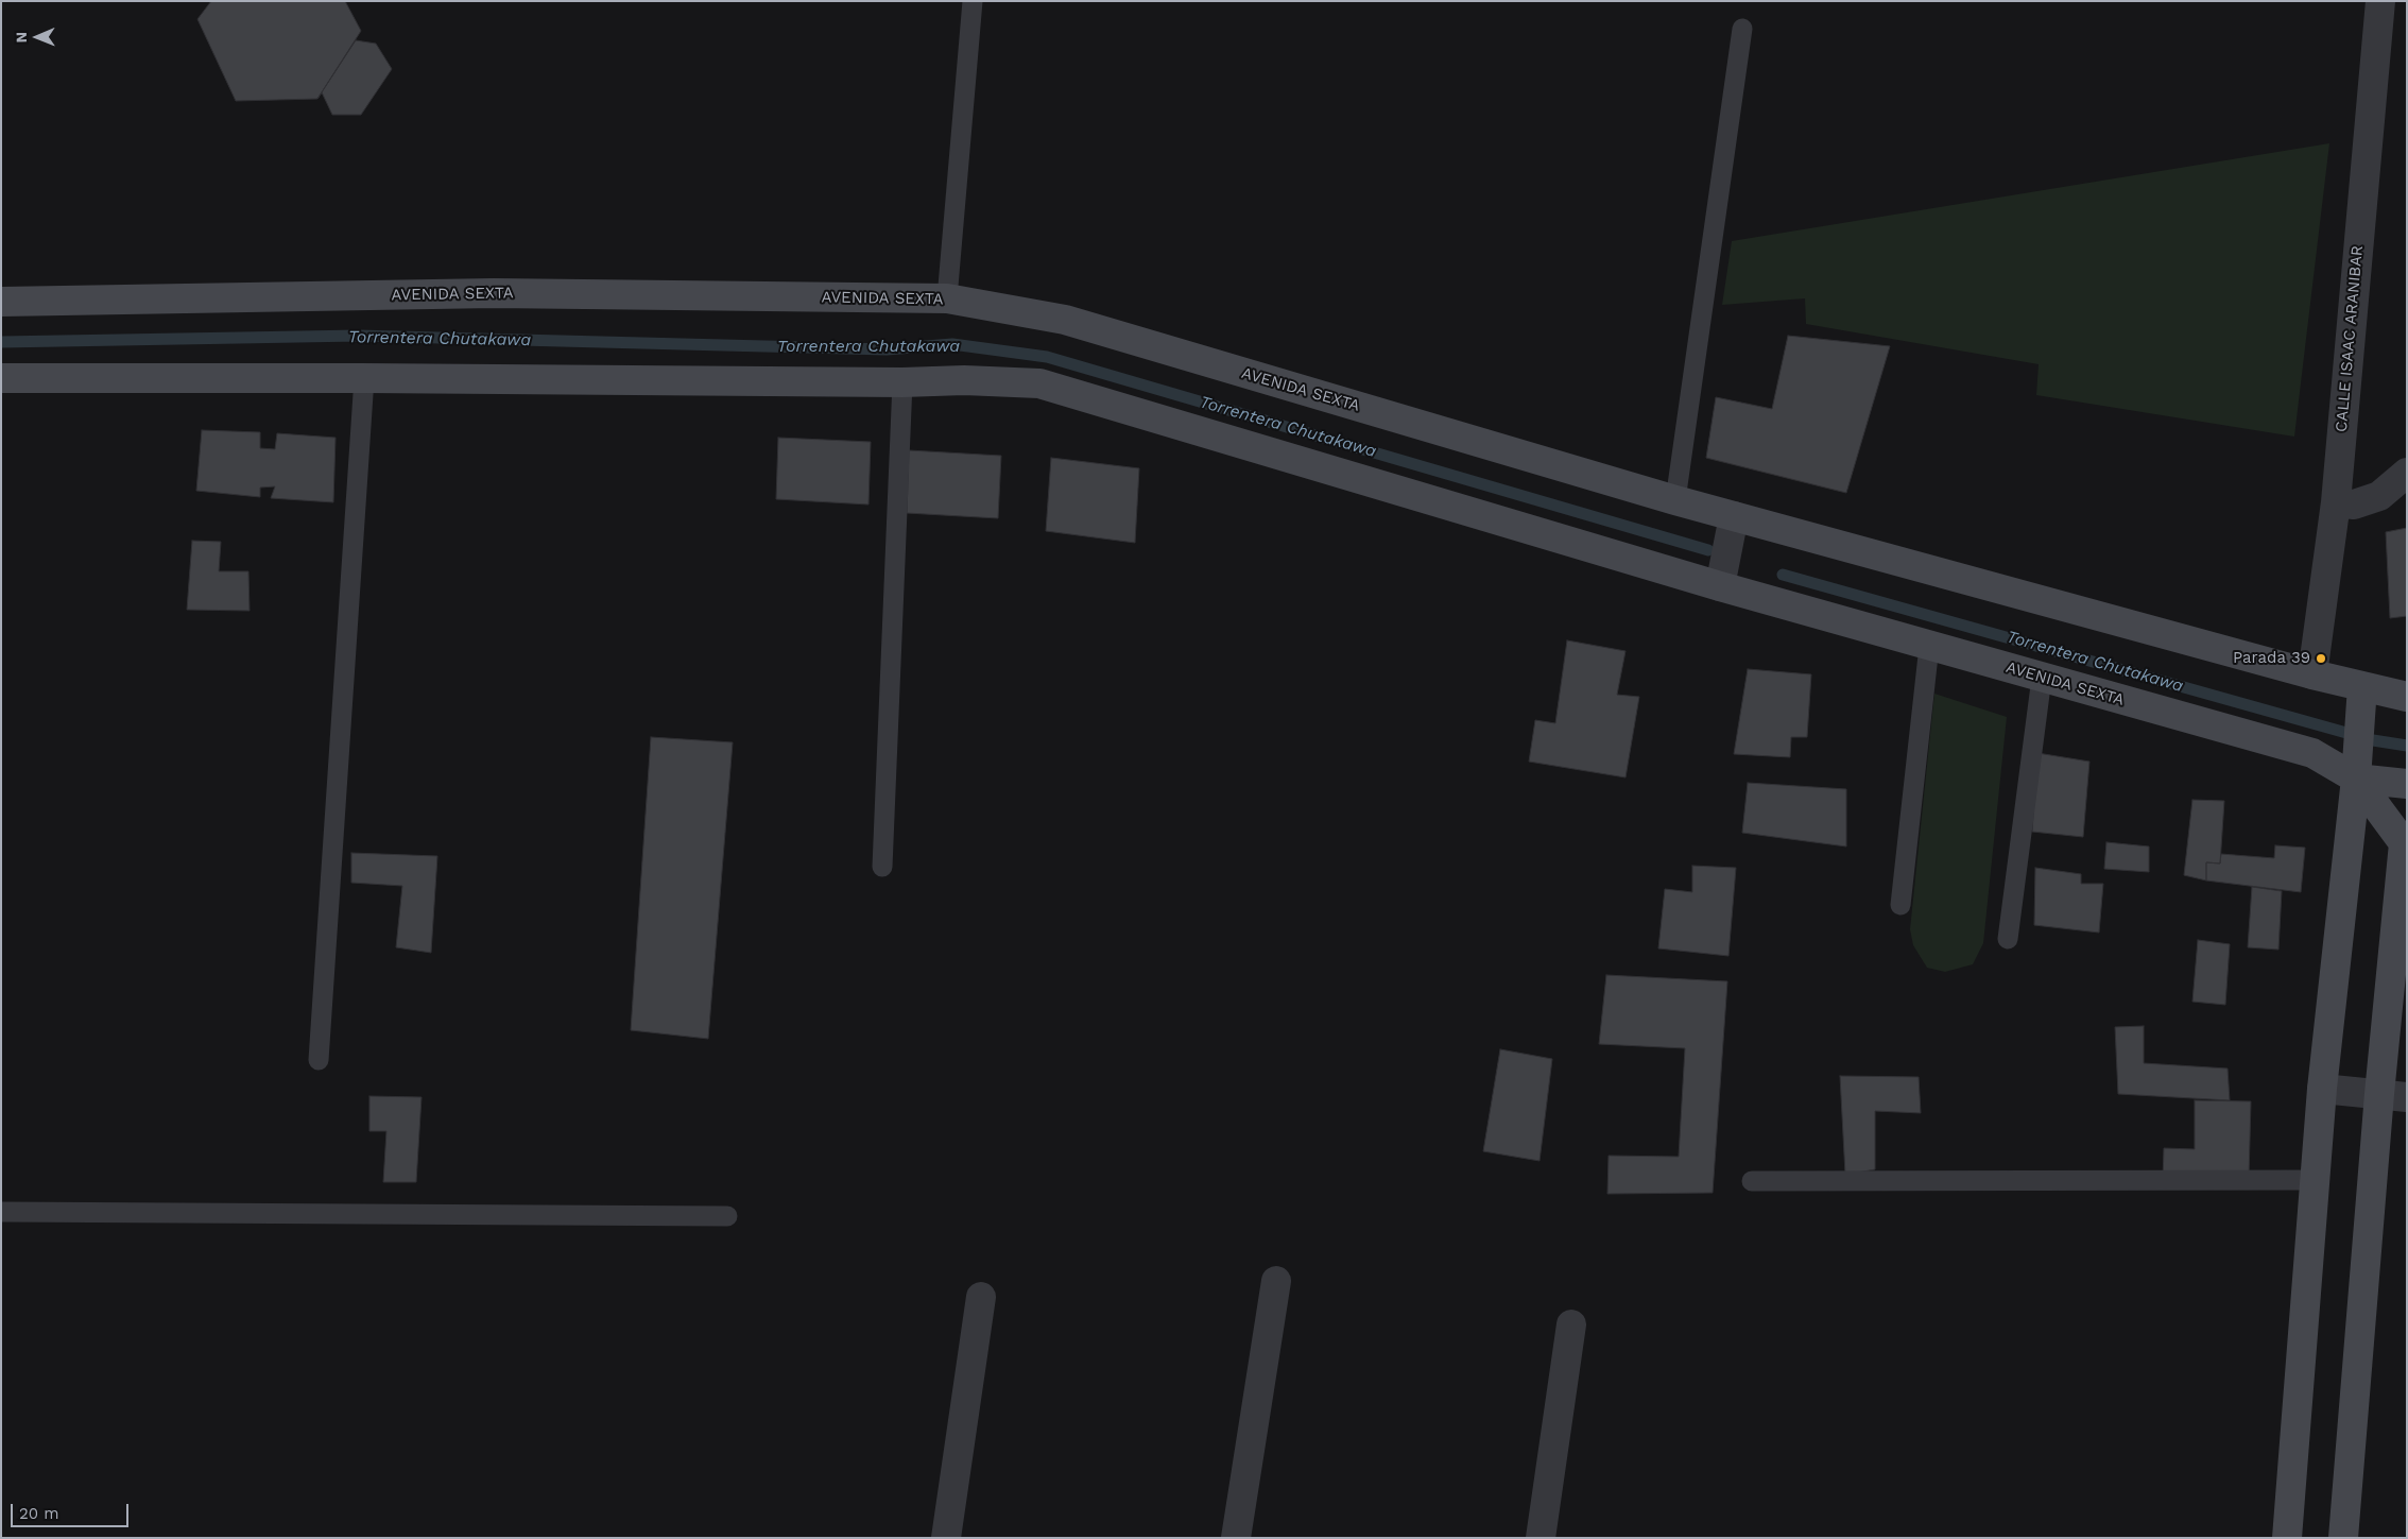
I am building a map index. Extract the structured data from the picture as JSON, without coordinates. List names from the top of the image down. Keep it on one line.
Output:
{"streets":{"street":["AVENIDA SEXTA","CALLE ISAAC ARANIBAR"]},"crossings":[["AVENIDA SEXTA","CALLE ISAAC ARANIBAR"]],"water":["Torrentera Chutakawa"],"places":["Parada 39"],"scale_bar":"20 m","north":"left"}
